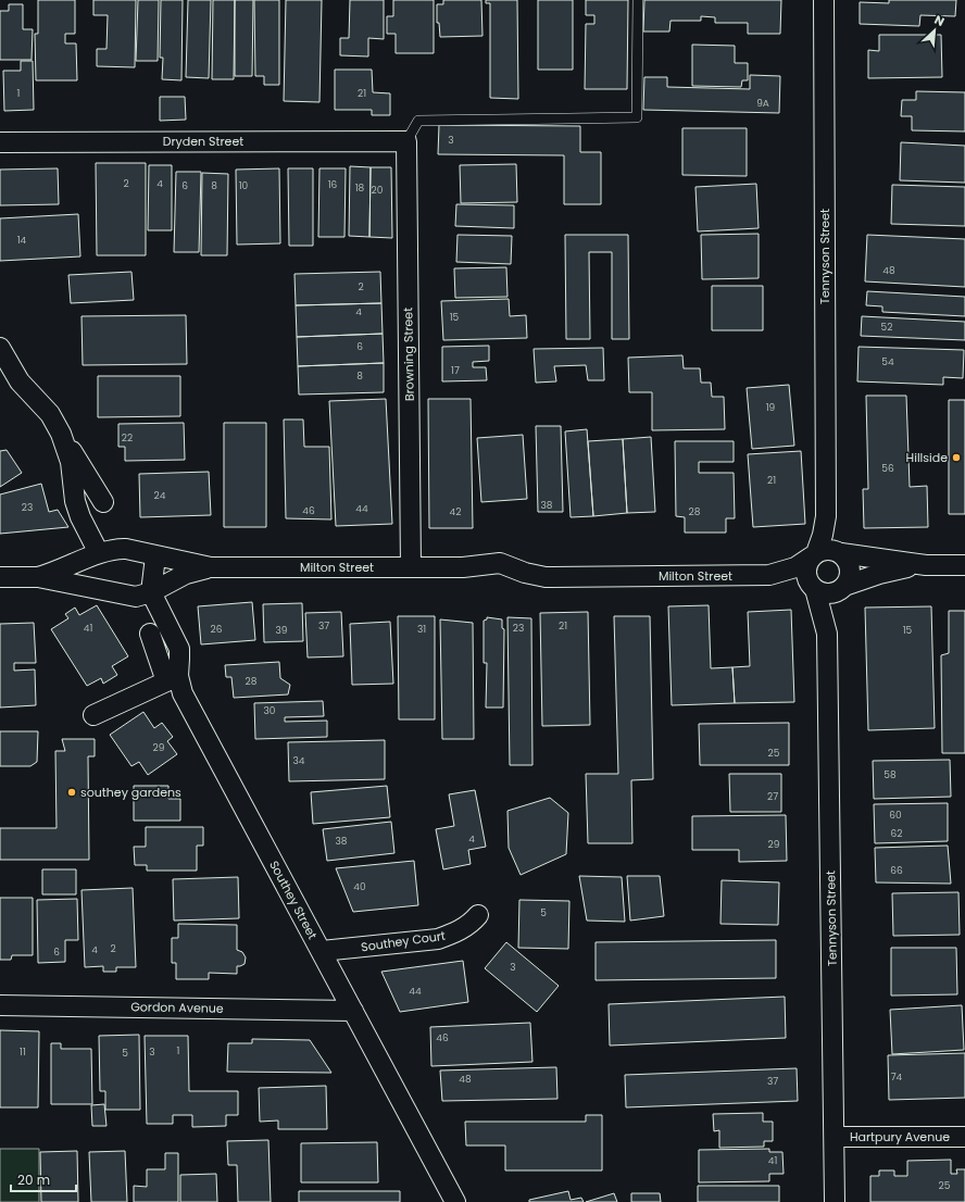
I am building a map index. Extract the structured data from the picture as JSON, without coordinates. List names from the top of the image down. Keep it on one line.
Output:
{"streets":{"street":["Dryden Street","Tennyson Street","Browning Street","Milton Street","Southey Street","Southey Court","Gordon Avenue","Hartpury Avenue"]},"crossings":[["Dryden Street","Browning Street"],["Tennyson Street","Milton Street"],["Tennyson Street","Hartpury Avenue"],["Browning Street","Milton Street"],["Milton Street","Southey Street"],["Southey Street","Southey Court"],["Southey Street","Gordon Avenue"]],"places":["Hillside","southey gardens"],"house_numbers":["1","21","9A","3","2","4","16","6","8","10","18","20","14","48","2","4","15","52","6","54","17","8","19","22","56","21","24","38","23","44","46","42","28","37","21","41","23","26","31","39","15","28","30","29","25","34","58","27","60","62","4","38","29","66","40","5","2","4","6","3","44","46","1","11","3","5","74","48","37","41","25"],"scale_bar":"20 m","north":"top right"}
